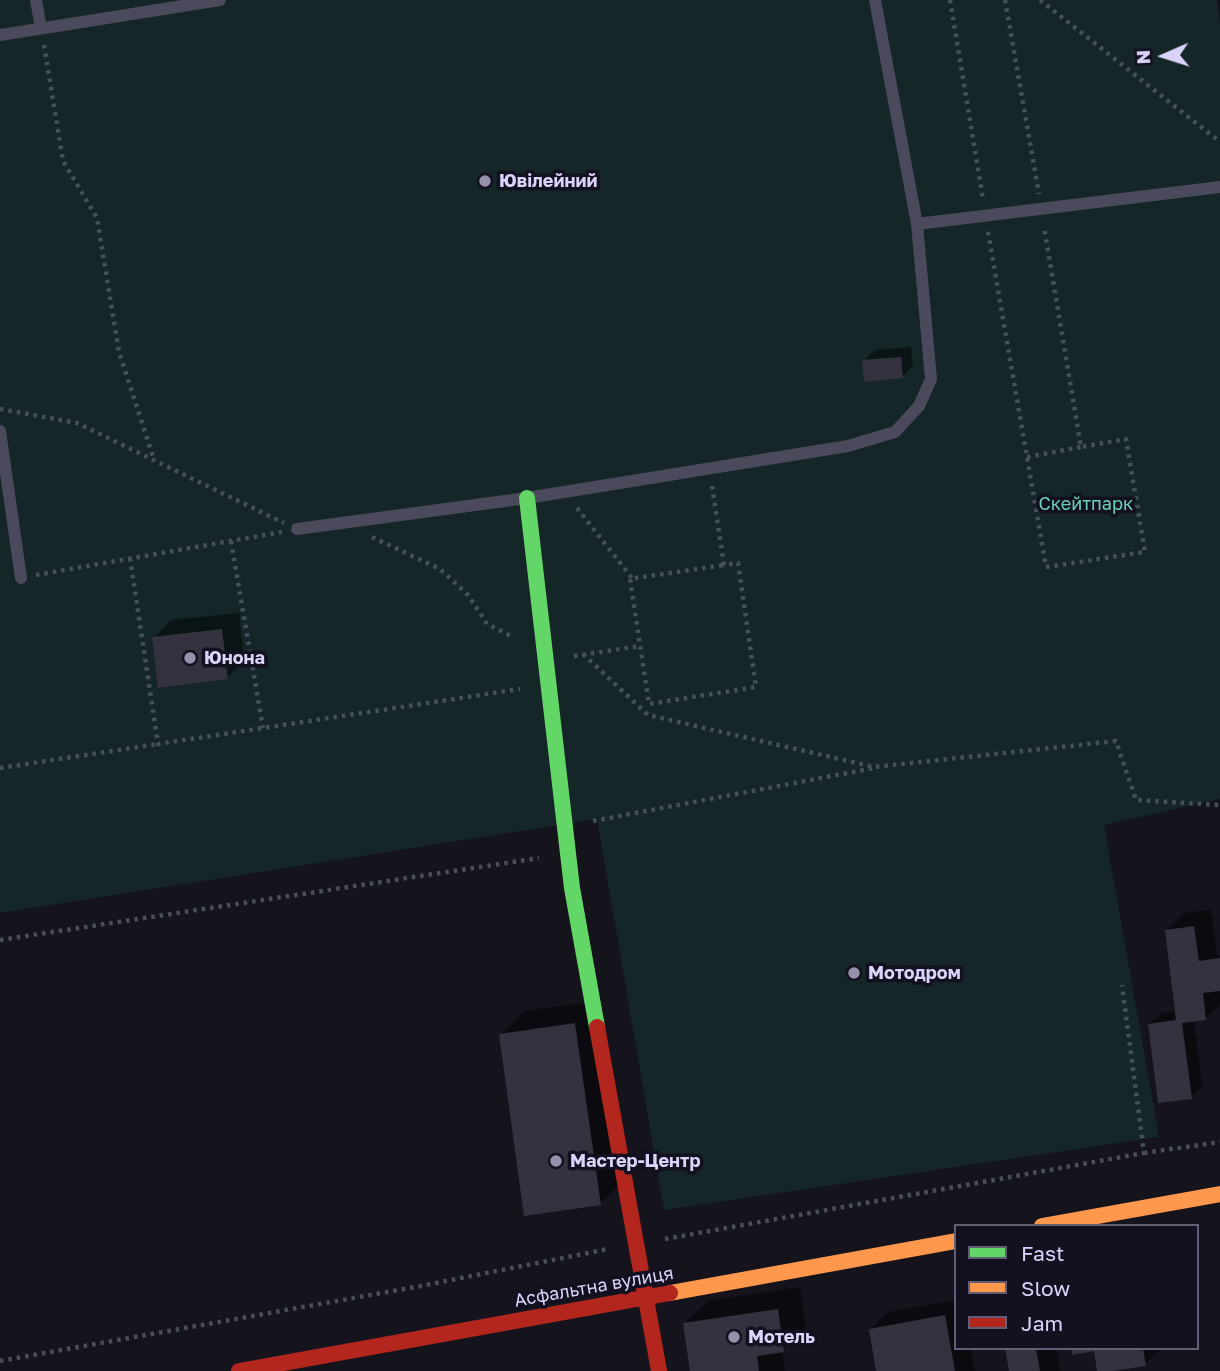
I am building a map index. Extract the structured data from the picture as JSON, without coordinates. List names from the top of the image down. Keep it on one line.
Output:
{"streets":{"main road":["Асфальтна вулиця"]},"parks":["Скейтпарк"],"places":["Ювілейний","Юнона","Мотодром","Мастер-Центр","Мотель"],"legend":["Fast","Slow","Jam"],"north":"left"}
